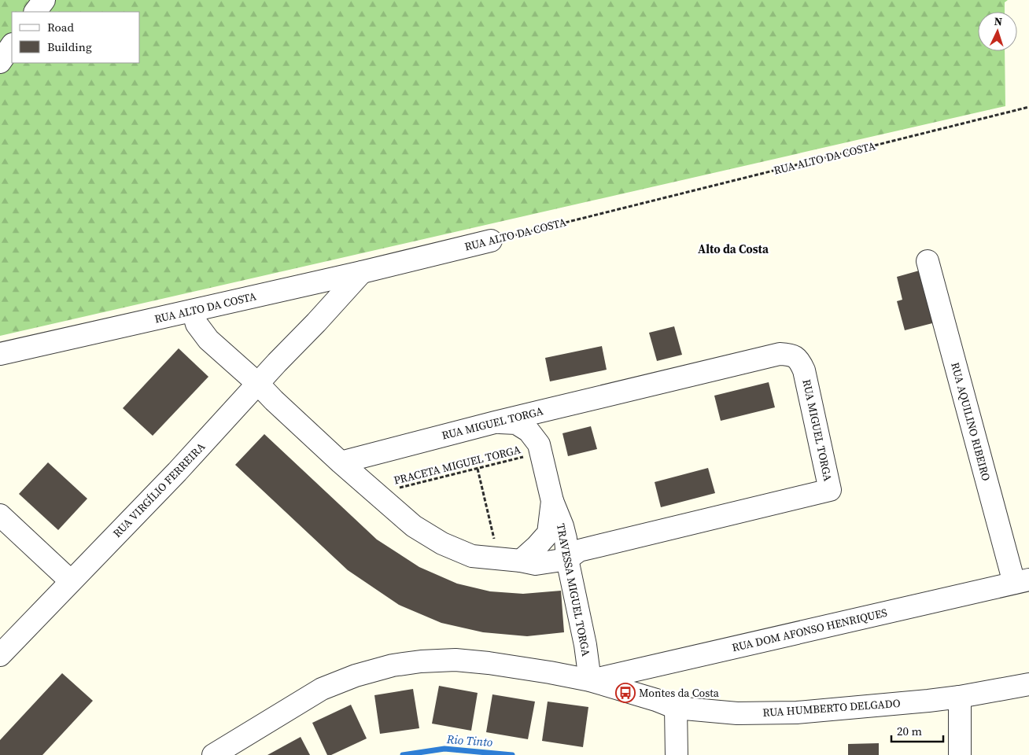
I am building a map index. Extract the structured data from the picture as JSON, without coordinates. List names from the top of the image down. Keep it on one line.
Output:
{"streets":{"street":["RUA ALTO DA COSTA","RUA AQUILINO RIBEIRO","RUA MIGUEL TORGA","RUA VIRGÍLIO FERREIRA","TRAVESSA MIGUEL TORGA","RUA DOM AFONSO HENRIQUES","RUA HUMBERTO DELGADO"],"path":["PRACETA MIGUEL TORGA"]},"crossings":[["RUA ALTO DA COSTA","RUA MIGUEL TORGA"],["RUA ALTO DA COSTA","RUA VIRGÍLIO FERREIRA"],["RUA AQUILINO RIBEIRO","RUA DOM AFONSO HENRIQUES"],["RUA MIGUEL TORGA","RUA VIRGÍLIO FERREIRA"],["RUA MIGUEL TORGA","TRAVESSA MIGUEL TORGA"],["PRACETA MIGUEL TORGA","TRAVESSA MIGUEL TORGA"],["TRAVESSA MIGUEL TORGA","RUA DOM AFONSO HENRIQUES"],["TRAVESSA MIGUEL TORGA","RUA HUMBERTO DELGADO"],["RUA DOM AFONSO HENRIQUES","RUA HUMBERTO DELGADO"]],"districts":["Alto da Costa"],"water":["Rio Tinto"],"places":{"bus stop":["Montes da Costa"]},"legend":["Road","Building"],"scale_bar":"20 m","north":"top"}
